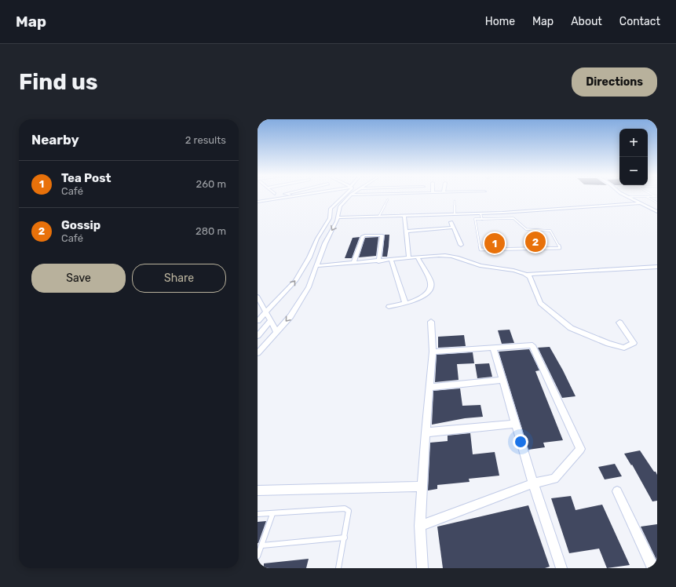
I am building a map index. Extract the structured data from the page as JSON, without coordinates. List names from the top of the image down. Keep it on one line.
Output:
{"page":{"header":"Map","nav":["Home","Map","About","Contact"],"buttons":["Directions",["Save","Share"]],"title":"Find us","heading":["Nearby","2 results"],"map_buttons":["+","−"],"list":[{"mark":"1","name":"Tea Post","note":"Café","value":"260 m"},{"mark":"2","name":"Gossip","note":"Café","value":"280 m"}],"pins":["2","1"]}}
